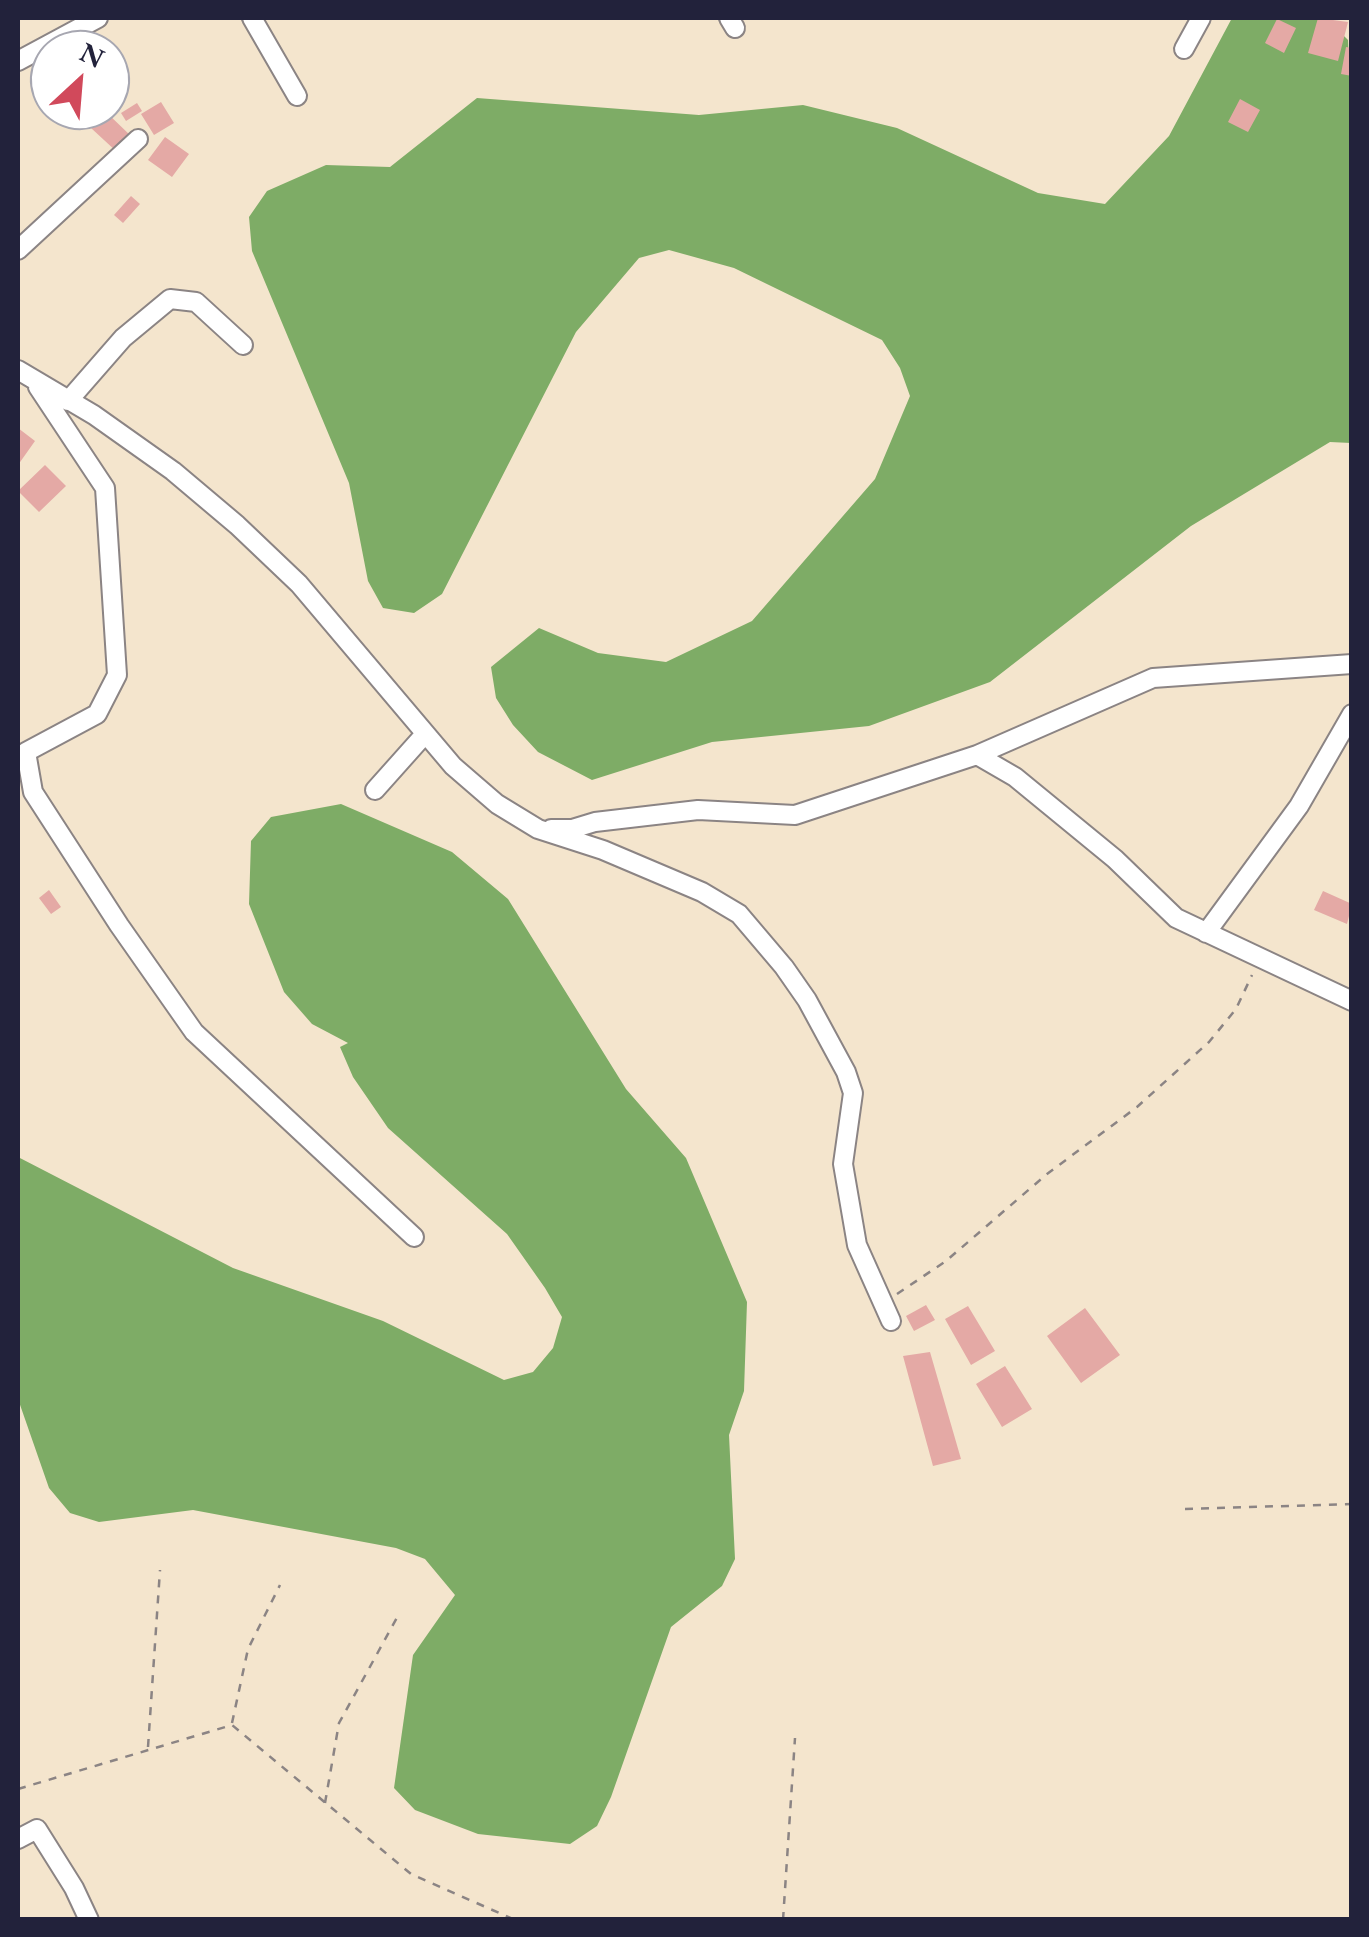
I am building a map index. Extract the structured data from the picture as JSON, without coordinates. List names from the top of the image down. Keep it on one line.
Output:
{"north":"top right"}
